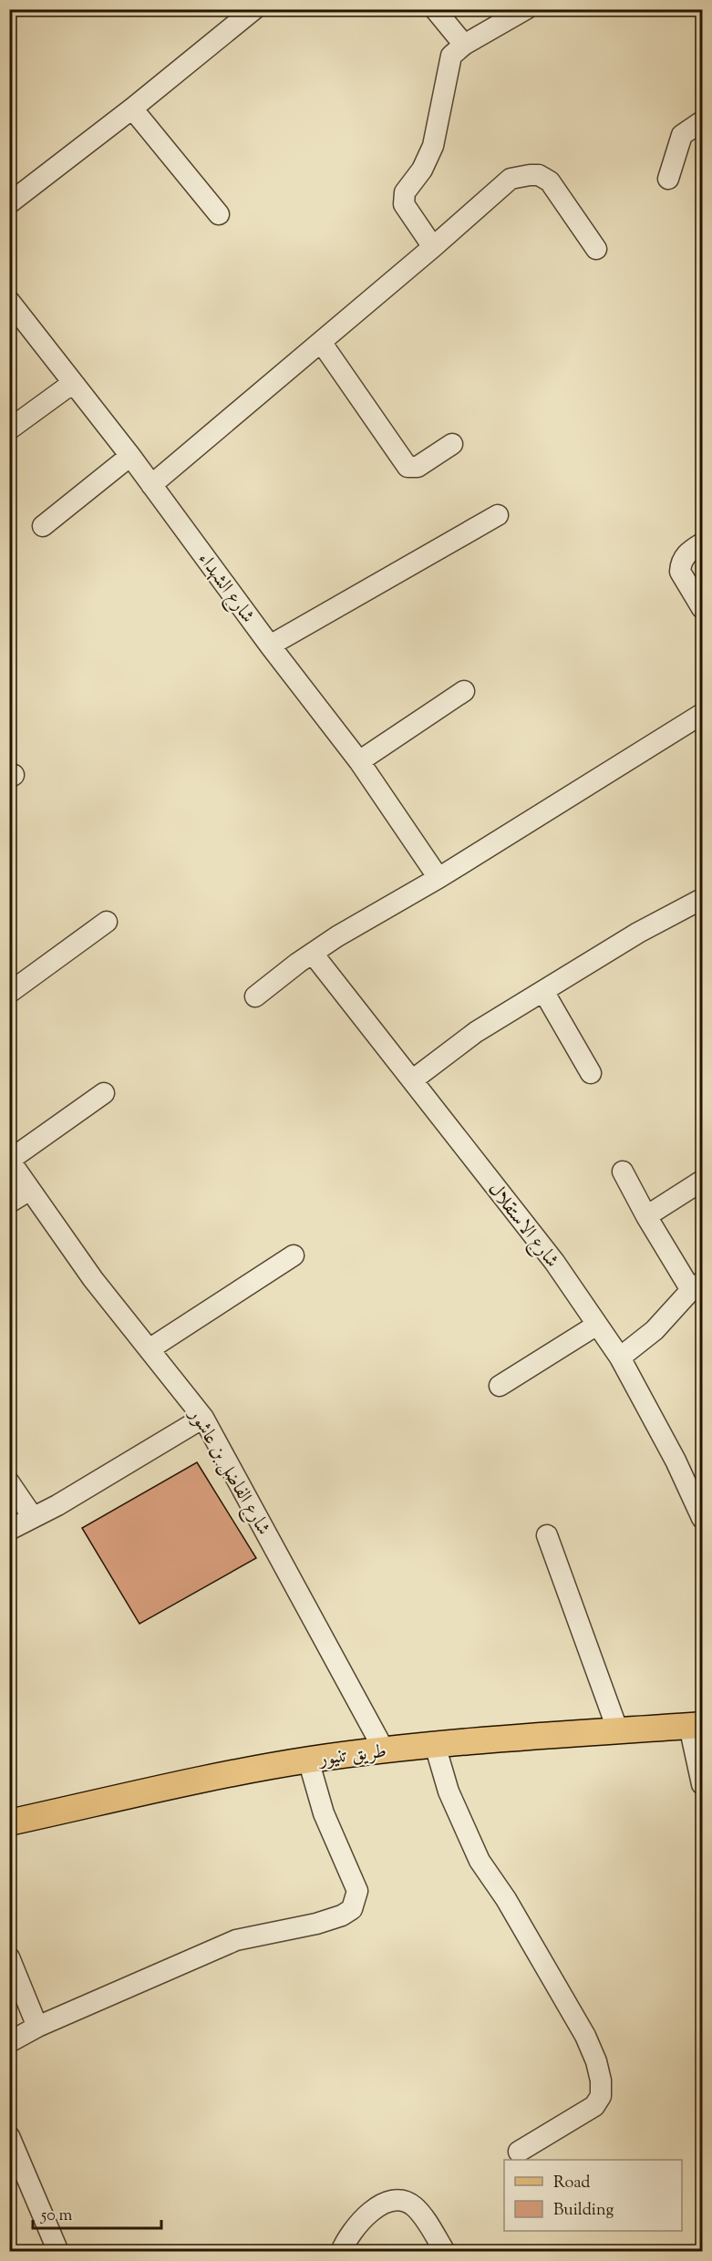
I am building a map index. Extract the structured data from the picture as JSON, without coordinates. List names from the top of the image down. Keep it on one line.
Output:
{"streets":{"main road":["طريق تنيور"],"street":["شارع الشهداء","شارع الاستقلال","شارع الفاضل بن عاشور"]},"crossings":[["شارع الفاضل بن عاشور","طريق تنيور"]],"legend":["Road","Building"],"scale_bar":"50 m"}
